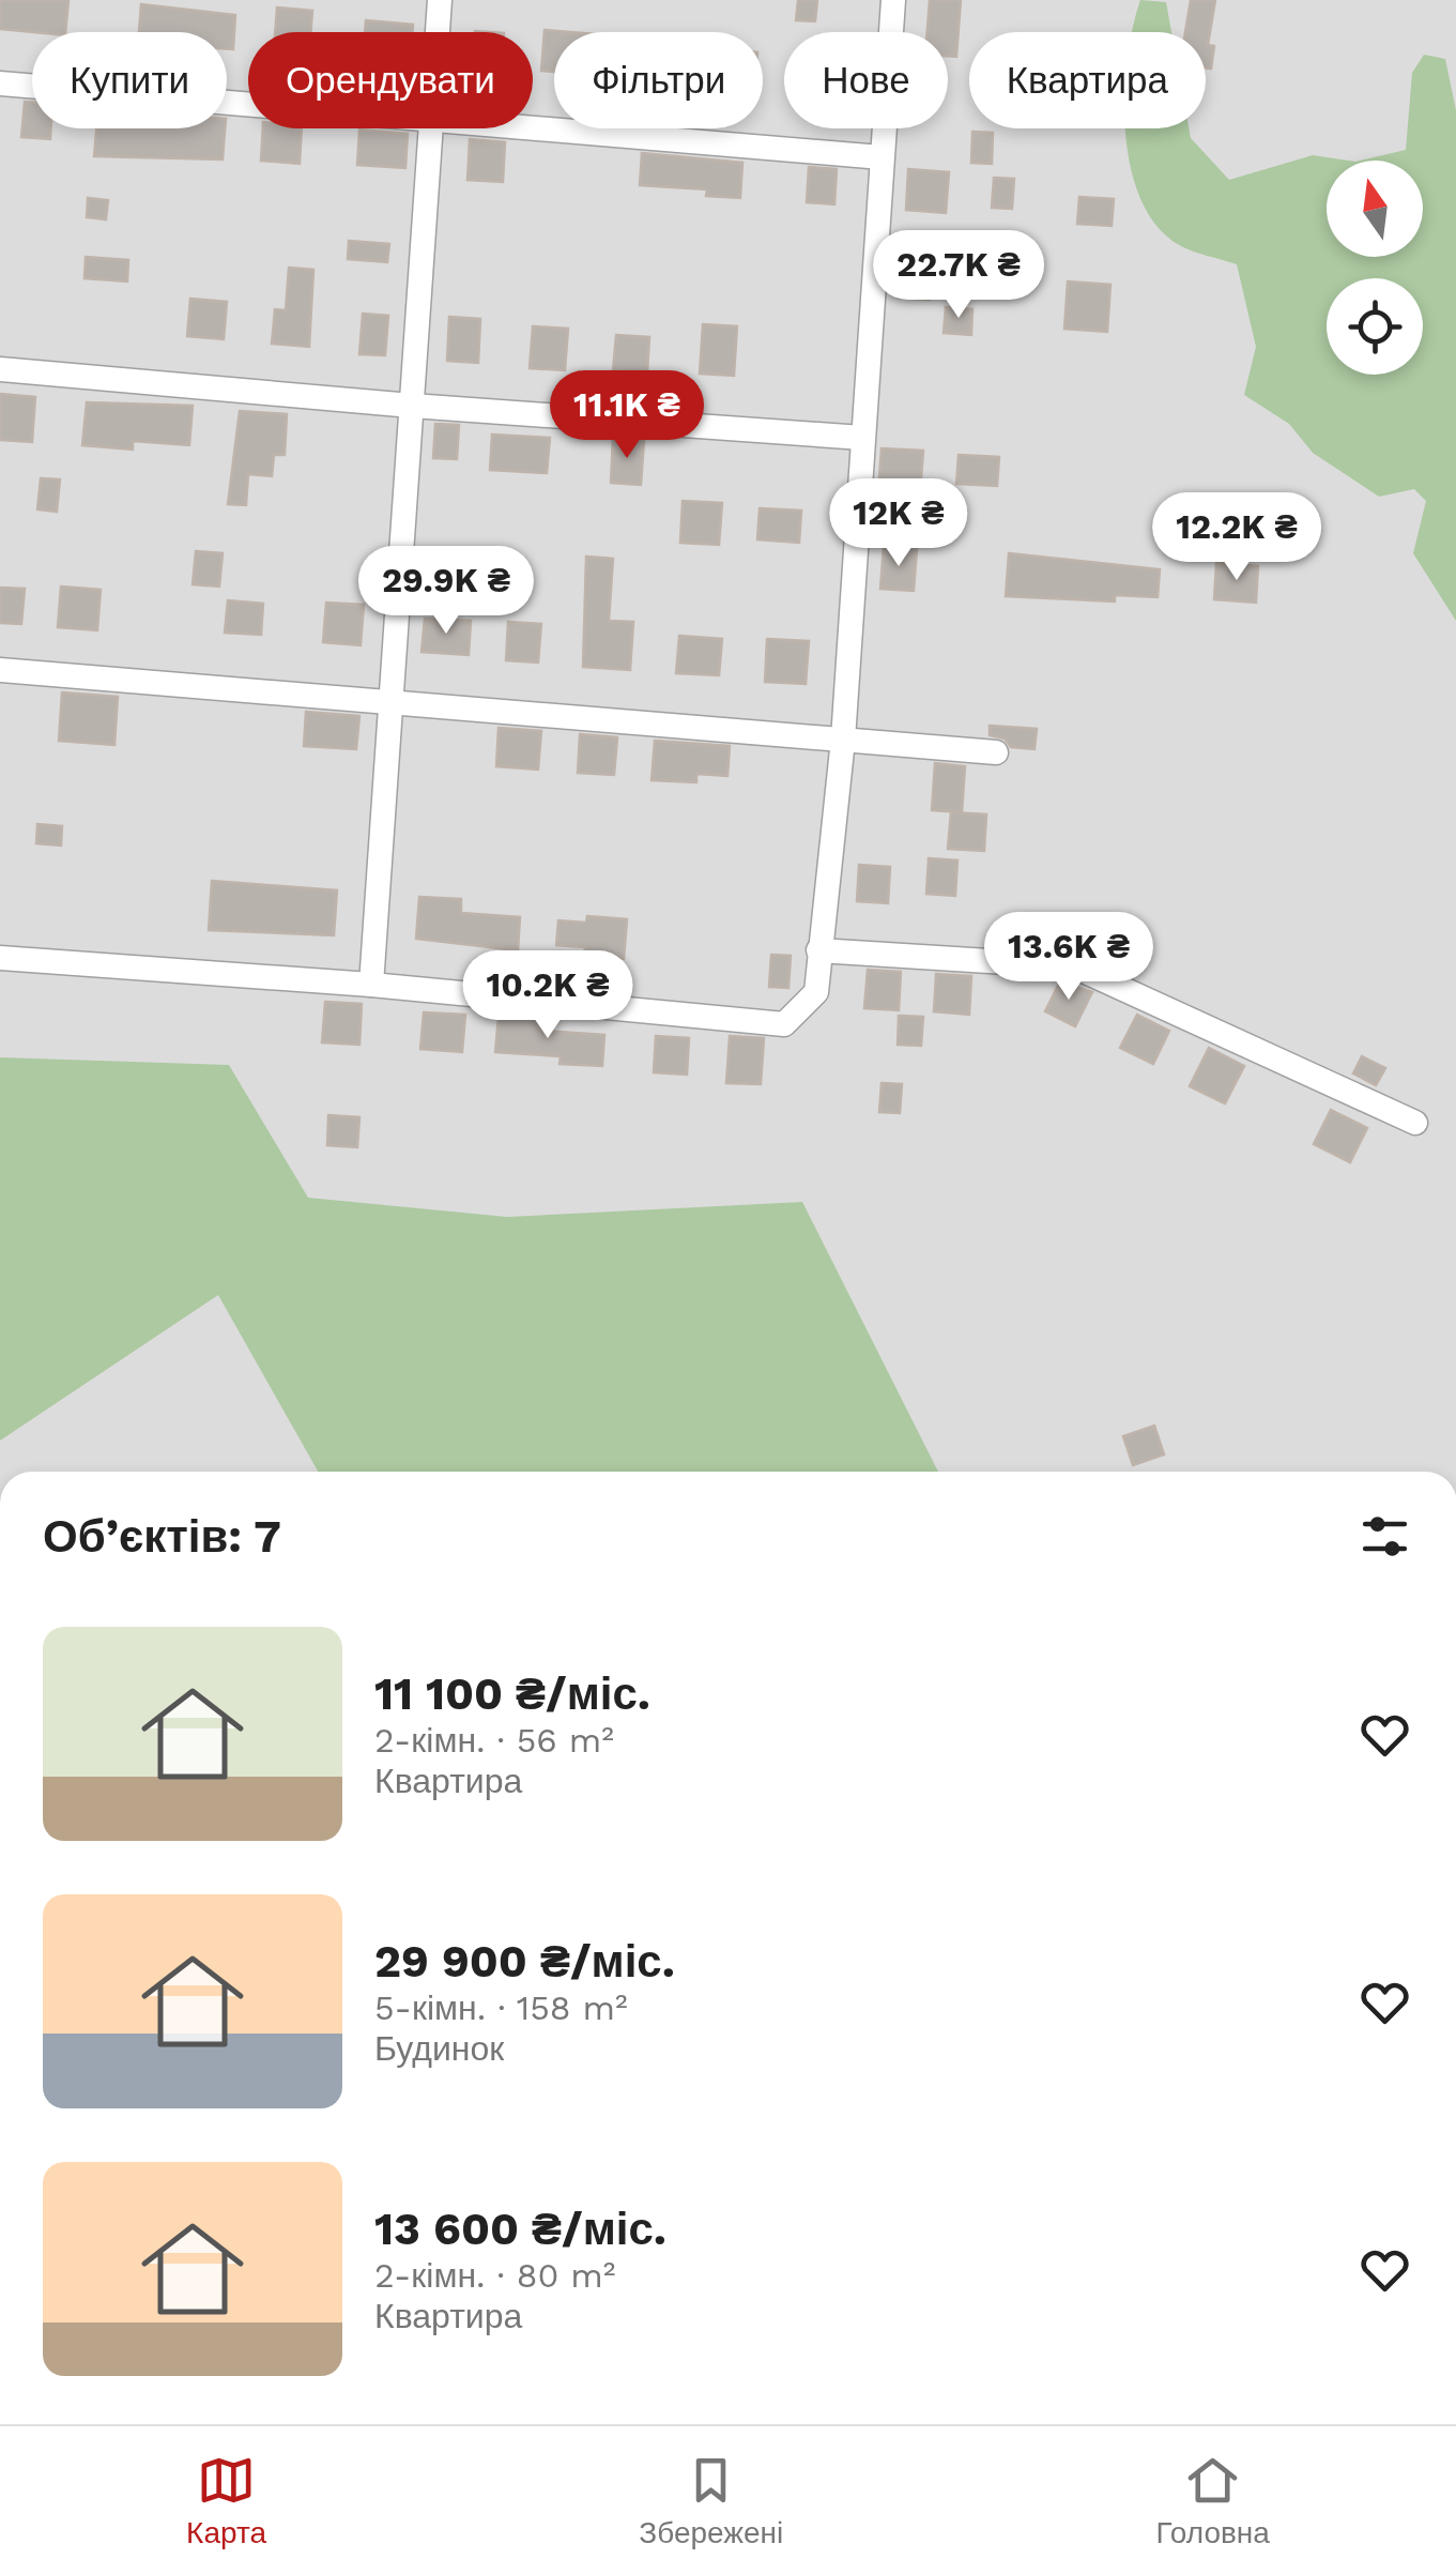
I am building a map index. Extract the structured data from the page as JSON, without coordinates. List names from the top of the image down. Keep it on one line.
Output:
{"north":"top","page":{"chip":["Купити","Орендувати","Фільтри","Нове","Квартира"],"price":["22.7K ₴","11.1K ₴","12K ₴","12.2K ₴","29.9K ₴","13.6K ₴","10.2K ₴"],"heading":"Об’єктів: 7","list":[{"name":"11 100 ₴/міс.","note":"2-кімн. · 56 m² · Квартира"},{"name":"29 900 ₴/міс.","note":"5-кімн. · 158 m² · Будинок"},{"name":"13 600 ₴/міс.","note":"2-кімн. · 80 m² · Квартира"}],"tabs":["Карта","Збережені","Головна"]}}
